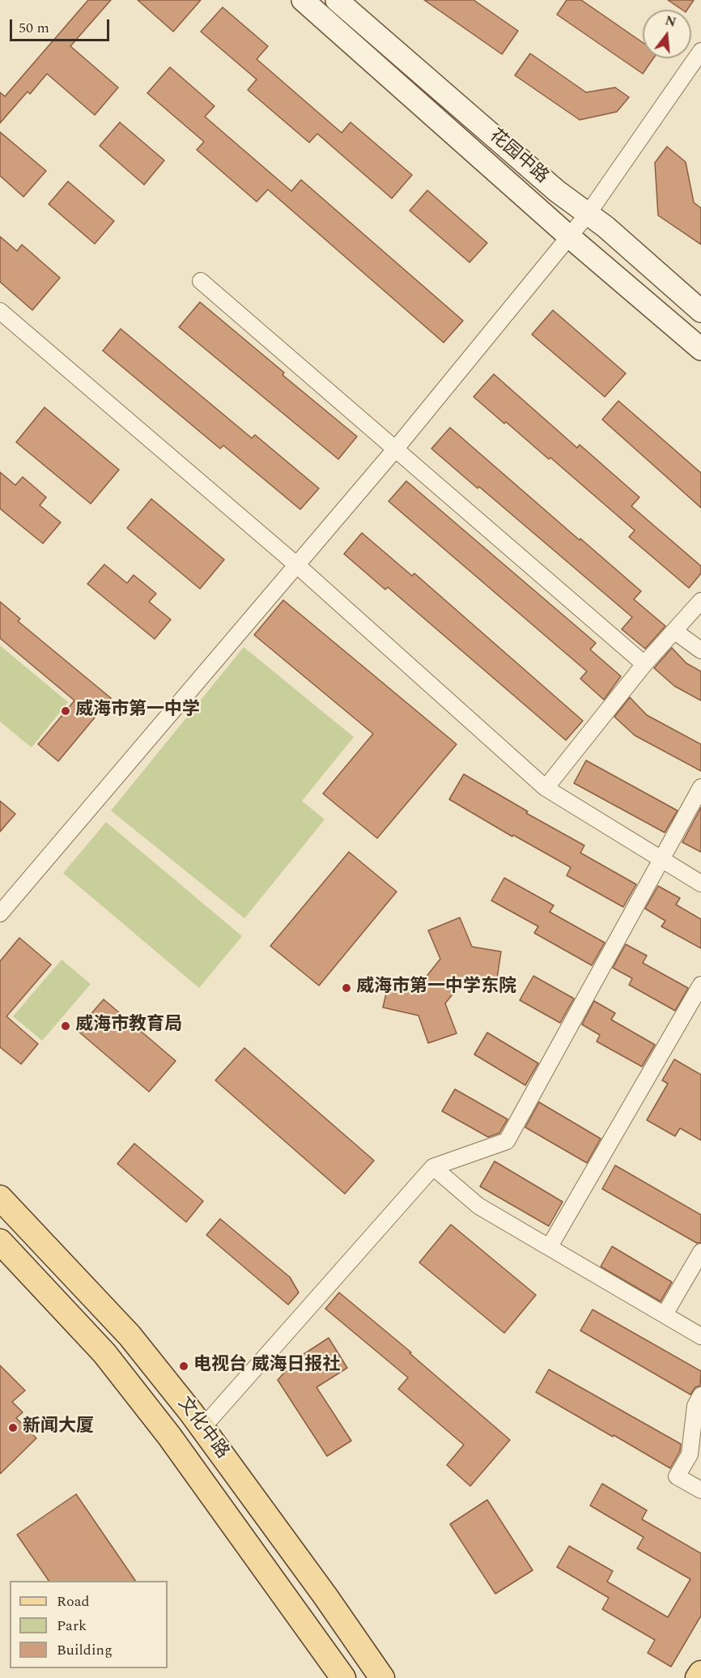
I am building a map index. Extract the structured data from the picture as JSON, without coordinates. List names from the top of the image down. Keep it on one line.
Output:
{"streets":{"main road":["花园中路","文化中路"]},"places":["威海市第一中学","威海市第一中学东院","威海市教育局","电视台 威海日报社","新闻大厦"],"legend":["Road","Park","Building"],"scale_bar":"50 m","north":"top"}
